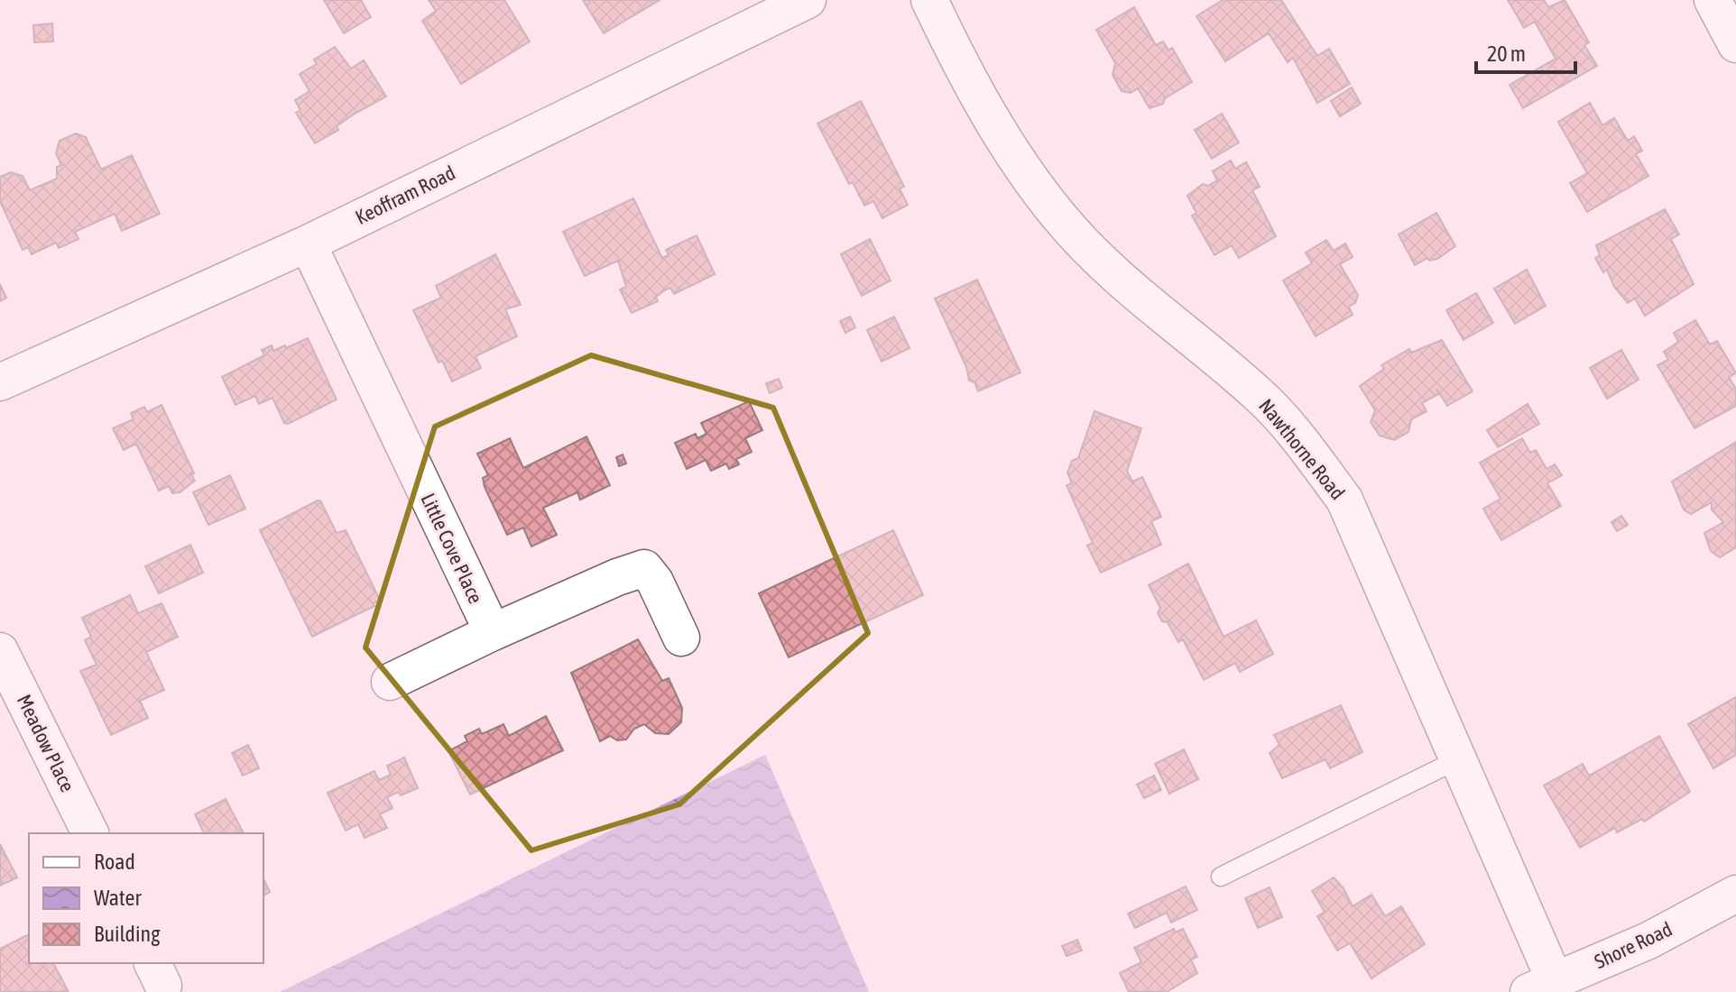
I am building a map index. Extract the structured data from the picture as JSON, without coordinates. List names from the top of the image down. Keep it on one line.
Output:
{"streets":{"street":["Keoffram Road","Nawthorne Road","Little Cove Place","Meadow Place","Shore Road"]},"crossings":[["Keoffram Road","Little Cove Place"],["Nawthorne Road","Shore Road"]],"legend":["Road","Water","Building"],"scale_bar":"20 m"}
